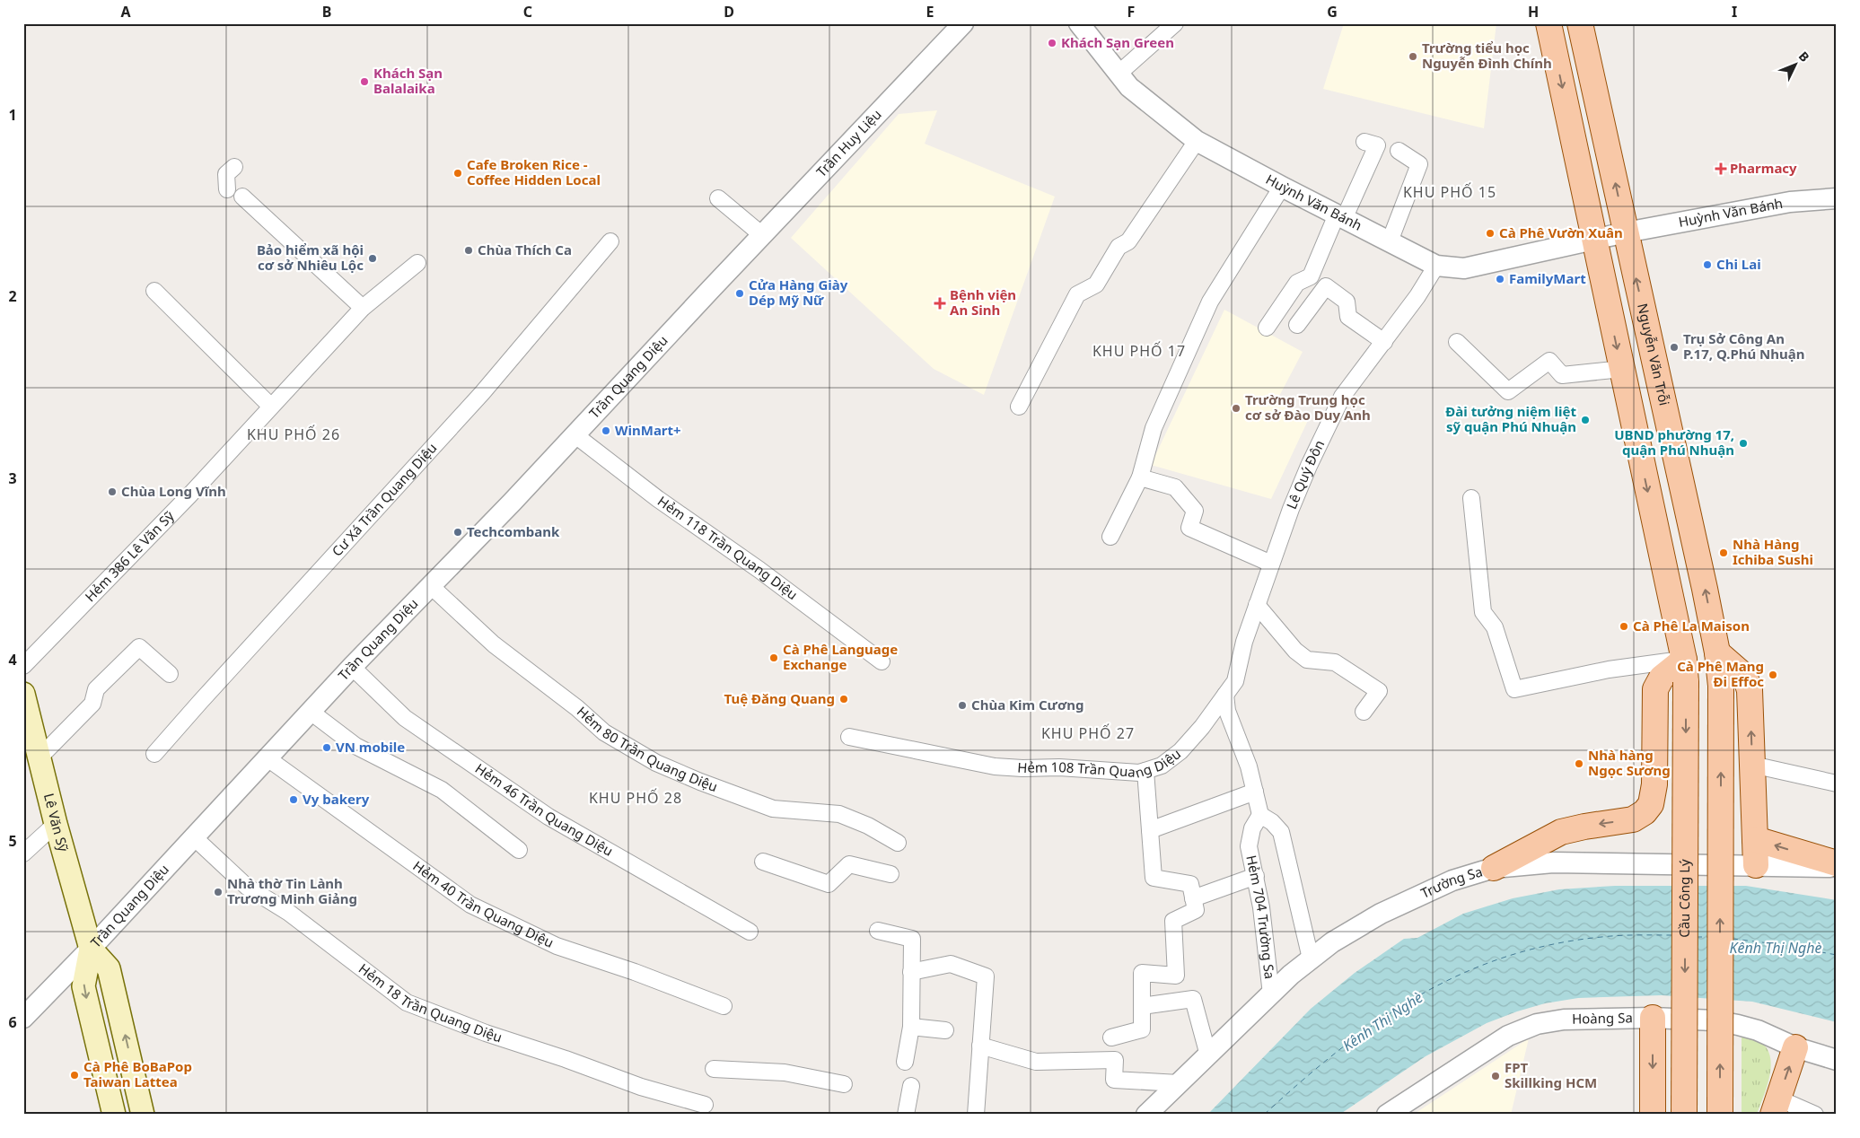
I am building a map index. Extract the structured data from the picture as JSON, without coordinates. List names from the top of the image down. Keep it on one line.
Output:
{"streets":{"main road":["Nguyễn Văn Trỗi","Lê Văn Sỹ","Cầu Công Lý"],"street":["Trần Huy Liệu","Huỳnh Văn Bánh","Trần Quang Diệu","Lê Quý Ðôn","Cư Xá Trần Quang Diệu","Hẻm 118 Trần Quang Diệu","Hẻm 386 Lê Văn Sỹ","Hẻm 80 Trần Quang Diệu","Hẻm 108 Trần Quang Diệu","Hẻm 46 Trần Quang Diệu","Trường Sa","Hẻm 40 Trần Quang Diệu","Hẻm 704 Trường Sa","Hẻm 18 Trần Quang Diệu","Hoàng Sa"]},"crossings":[["Trần Huy Liệu","Trần Quang Diệu"],["Huỳnh Văn Bánh","Nguyễn Văn Trỗi"],["Huỳnh Văn Bánh","Lê Quý Ðôn"],["Trần Quang Diệu","Hẻm 118 Trần Quang Diệu"],["Trần Quang Diệu","Hẻm 80 Trần Quang Diệu"],["Trần Quang Diệu","Hẻm 46 Trần Quang Diệu"],["Trần Quang Diệu","Lê Văn Sỹ"],["Trần Quang Diệu","Hẻm 40 Trần Quang Diệu"],["Trần Quang Diệu","Hẻm 18 Trần Quang Diệu"],["Lê Quý Ðôn","Hẻm 108 Trần Quang Diệu"],["Trường Sa","Hẻm 704 Trường Sa"]],"districts":["KHU PHỐ 15","KHU PHỐ 17","KHU PHỐ 26","KHU PHỐ 27","KHU PHỐ 28"],"water":["Kênh Thị Nghè"],"places":{"other":["Khách Sạn Green","Trường tiểu học Nguyễn Đình Chính","Khách Sạn Balalaika","Cafe Broken Rice - Coffee Hidden Local","Cà Phê Vườn Xuân","Chùa Thích Ca","Bảo hiểm xã hội cơ sở Nhiêu Lộc","Chi Lai","FamilyMart","Cửa Hàng Giày Dép Mỹ Nữ","Trụ Sở Công An P.17, Q.Phú Nhuận","Trường Trung học cơ sở Đào Duy Anh","Đài tưởng niệm liệt sỹ quận Phú Nhuận","WinMart+","UBND phường 17, quận Phú Nhuận","Chùa Long Vĩnh","Techcombank","Nhà Hàng Ichiba Sushi","Cà Phê La Maison","Cà Phê Language Exchange","Cà Phê Mang Đi Effoc","Tuệ Đăng Quang","Chùa Kim Cương","VN mobile","Nhà hàng Ngọc Sương","Vy bakery","Nhà thờ Tin Lành Trương Minh Giảng","Cà Phê BoBaPop Taiwan Lattea","FPT Skillking HCM"],"health":["Pharmacy","Bệnh viện An Sinh"]},"north":"top right","grid":{"columns":["A","B","C","D","E","F","G","H","I"],"rows":["1","2","3","4","5","6"]}}
